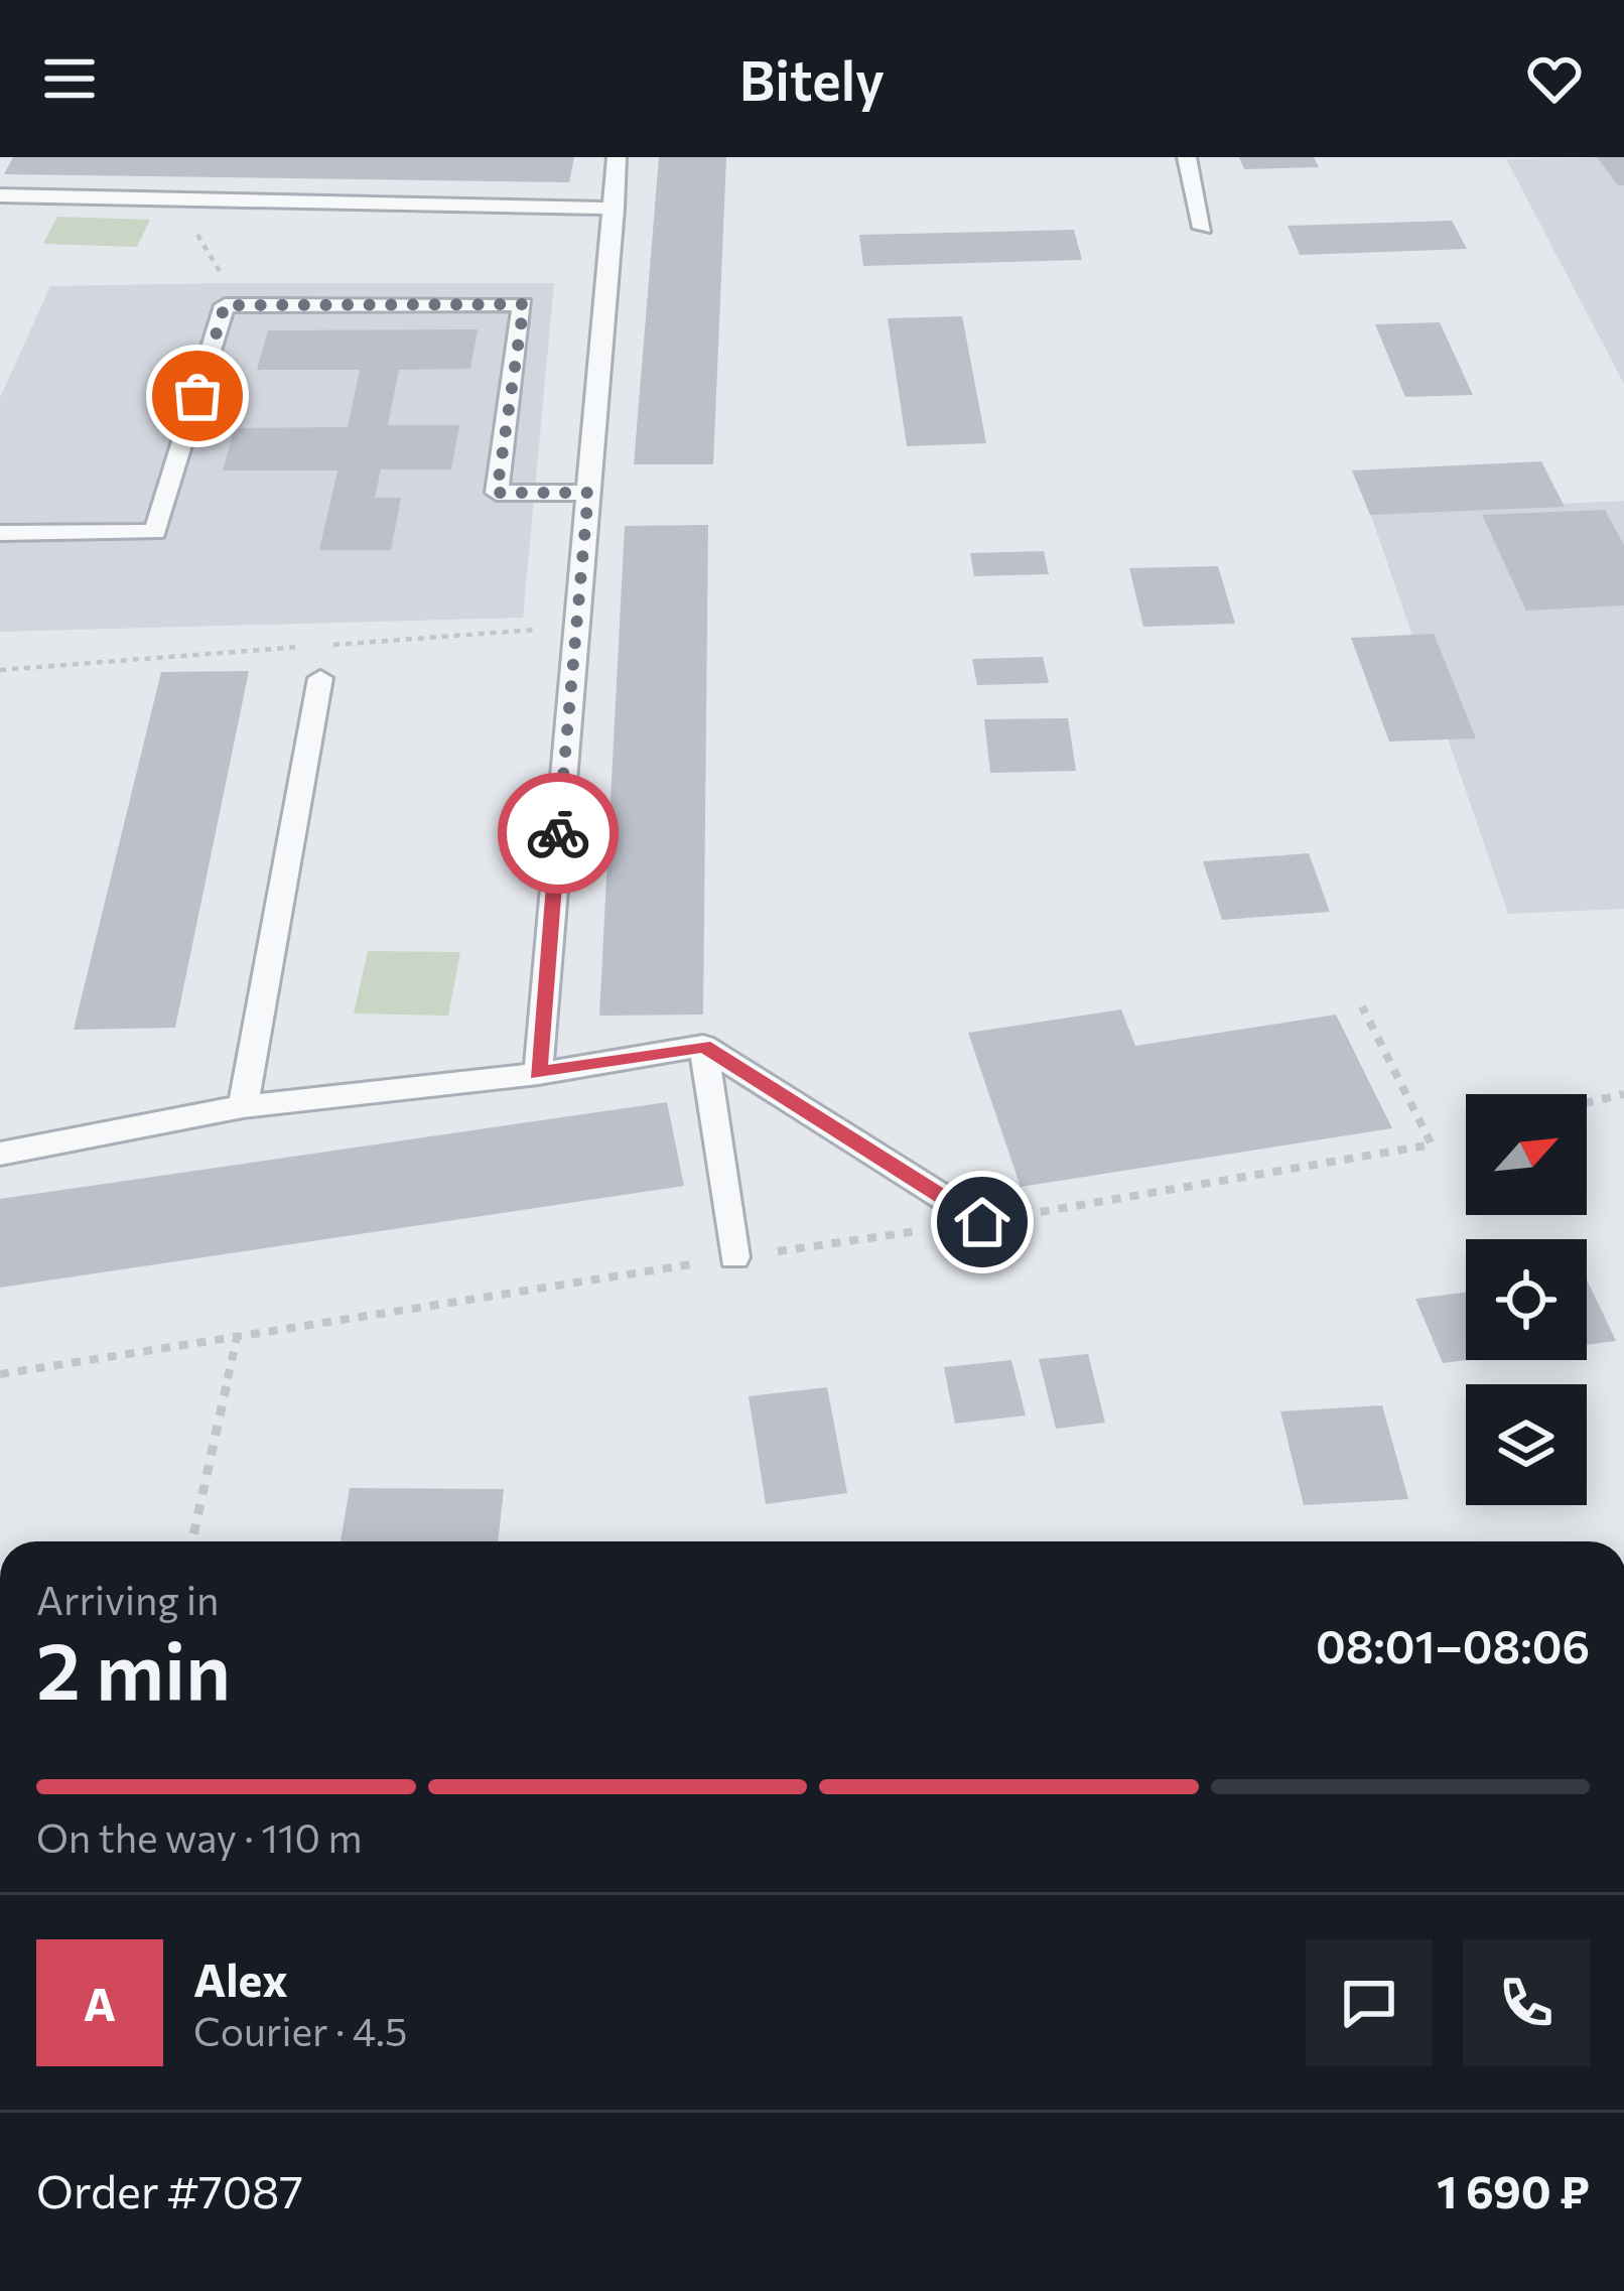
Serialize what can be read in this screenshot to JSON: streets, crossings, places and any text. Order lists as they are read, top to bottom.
{
  "north": "top right",
  "page": {
    "header": "Bitely",
    "heading": ["2 min", "Arriving in", "08:01–08:06"],
    "panel": [
      "Alex",
      "Courier · 4.5",
      "Order #7087",
      "1 690 ₽"
    ],
    "bar": "On the way · 110 m",
    "round": "A"
  }
}
